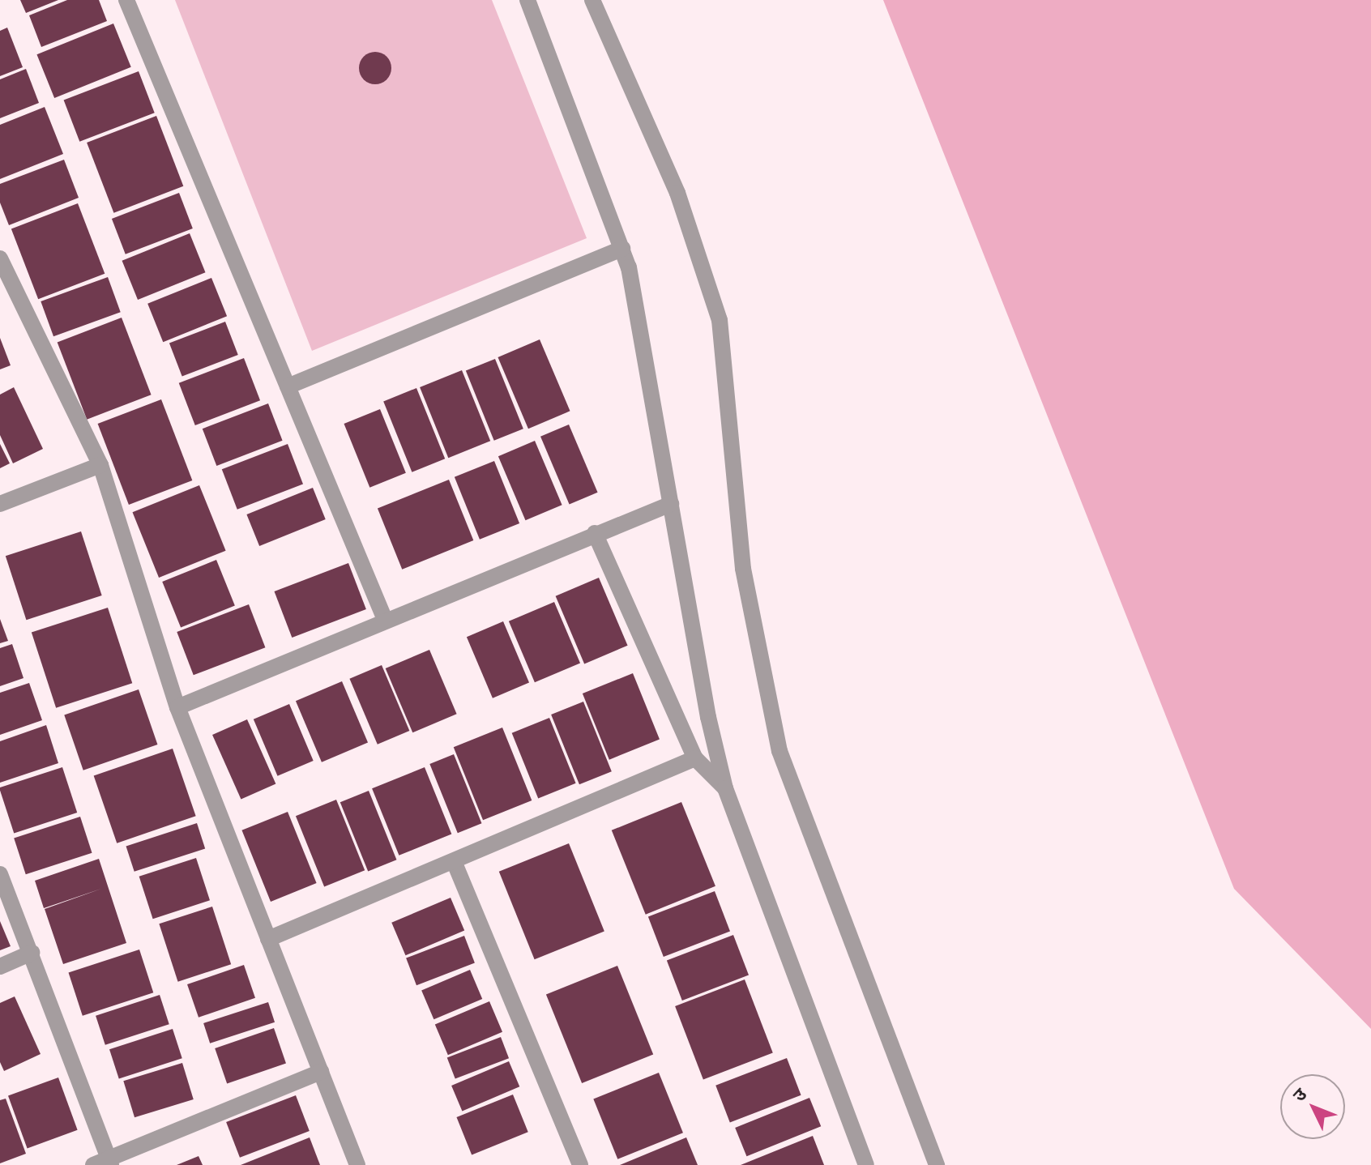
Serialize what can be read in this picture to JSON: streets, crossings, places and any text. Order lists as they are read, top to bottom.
{
  "north": "top left"
}
